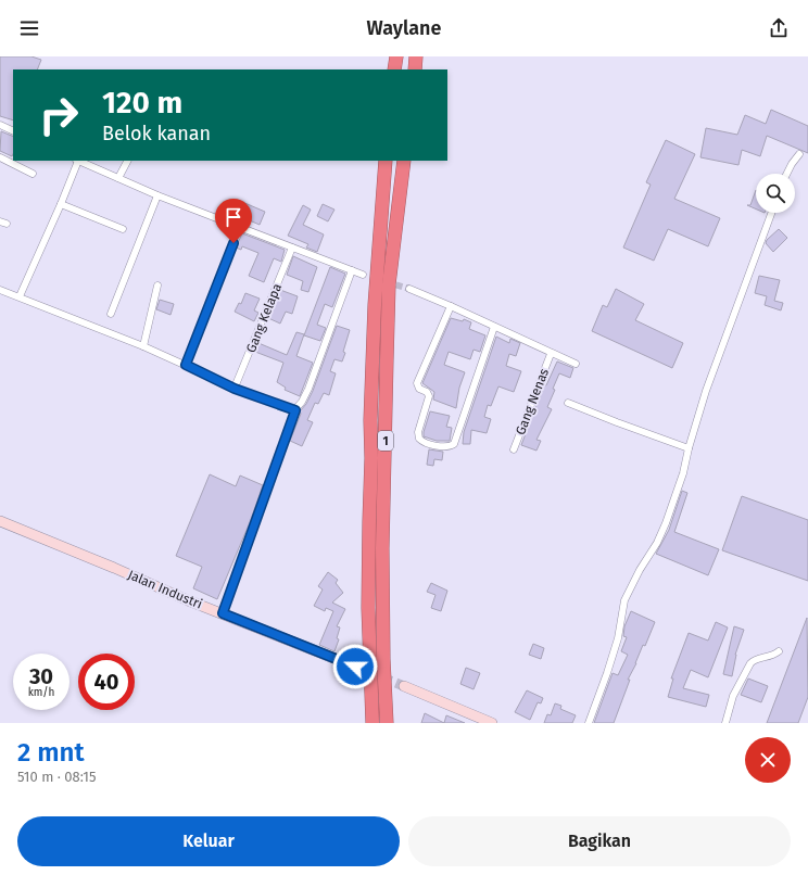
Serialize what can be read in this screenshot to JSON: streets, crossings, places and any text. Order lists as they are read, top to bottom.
{
  "streets": {
    "highway": ["1"],
    "street": ["Gang Kelapa", "Gang Nenas", "Jalan Industri"]
  },
  "page": {
    "header": "Waylane",
    "turn": ["120 m", "Belok kanan"],
    "speed": "30 km/h",
    "limit": "40",
    "heading": ["2 mnt", "510 m · 08:15"],
    "buttons": ["Keluar", "Bagikan"]
  }
}
